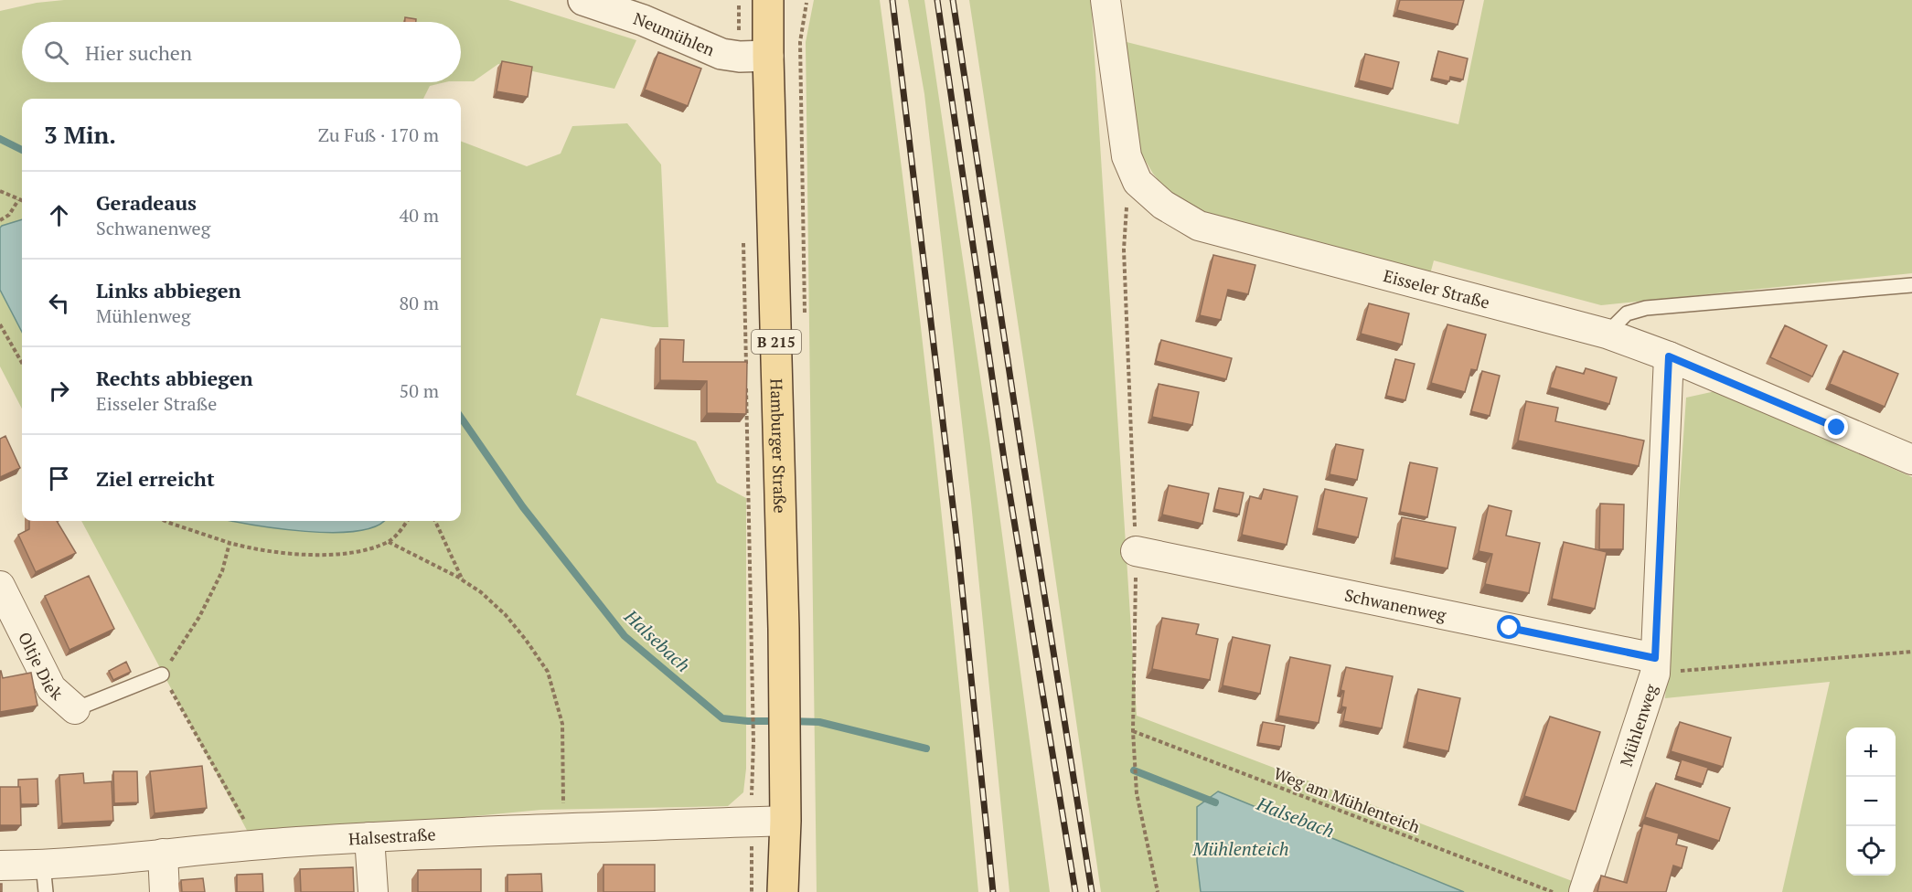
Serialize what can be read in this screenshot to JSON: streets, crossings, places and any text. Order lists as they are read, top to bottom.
{
  "streets": {
    "main road": ["B 215", "Hamburger Straße"],
    "street": [
      "Neumühlen",
      "Eisseler Straße",
      "Schwanenweg",
      "Oltje Diek",
      "Mühlenweg",
      "Halsestraße"
    ],
    "path": ["Weg am Mühlenteich"]
  },
  "crossings": [
    ["Neumühlen", "Hamburger Straße"],
    ["Eisseler Straße", "Mühlenweg"],
    ["Hamburger Straße", "Halsestraße"],
    ["Schwanenweg", "Mühlenweg"]
  ],
  "water": ["Halsebach", "Mühlenteich"],
  "page": {
    "search": "Hier suchen",
    "heading": ["3 Min.", "Zu Fuß · 170 m"],
    "list": [
      ["Geradeaus", "Schwanenweg", "40 m"],
      ["Links abbiegen", "Mühlenweg", "80 m"],
      ["Rechts abbiegen", "Eisseler Straße", "50 m"],
      "Ziel erreicht"
    ],
    "map_buttons": ["+", "−"]
  }
}
